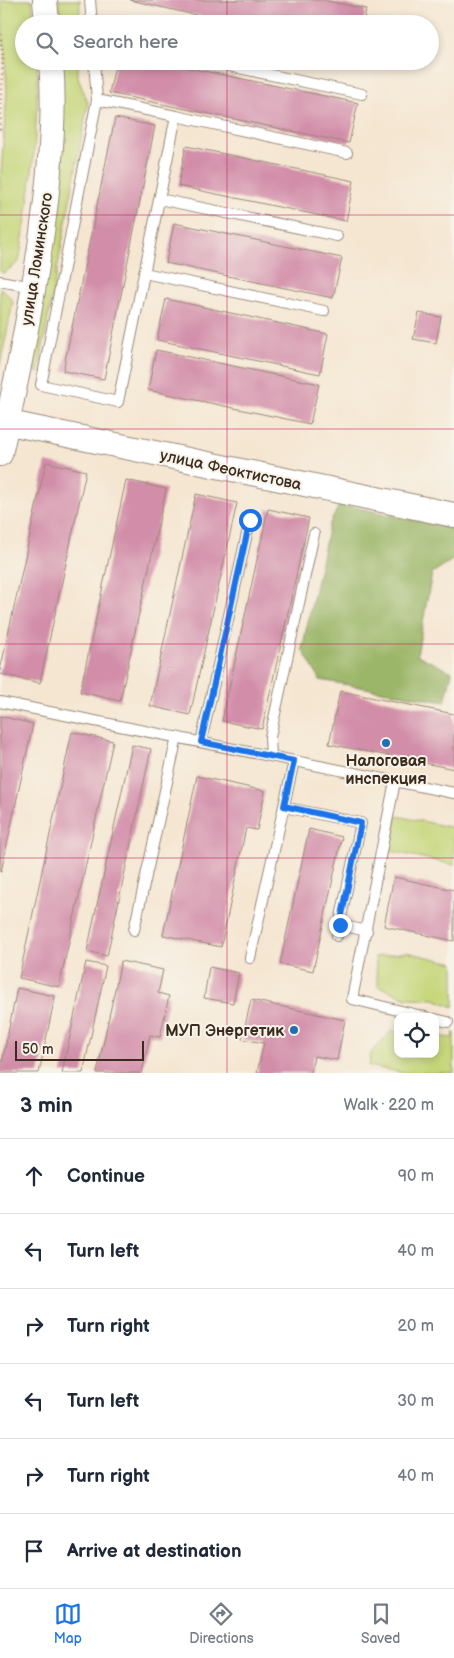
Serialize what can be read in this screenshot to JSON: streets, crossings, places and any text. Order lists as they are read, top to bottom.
{
  "streets": {
    "street": ["улица Ломинского", "улица Феоктистова"]
  },
  "crossings": [
    ["улица Ломинского", "улица Феоктистова"]
  ],
  "places": ["Налоговая инспекция", "МУП Энергетик"],
  "scale_bar": "50 m",
  "page": {
    "search": "Search here",
    "scale": "50 m",
    "heading": ["3 min", "Walk · 220 m"],
    "list": [
      ["Continue", "90 m"],
      ["Turn left", "40 m"],
      ["Turn right", "20 m"],
      ["Turn left", "30 m"],
      ["Turn right", "40 m"],
      "Arrive at destination"
    ],
    "nav": ["Map", "Directions", "Saved"]
  }
}
